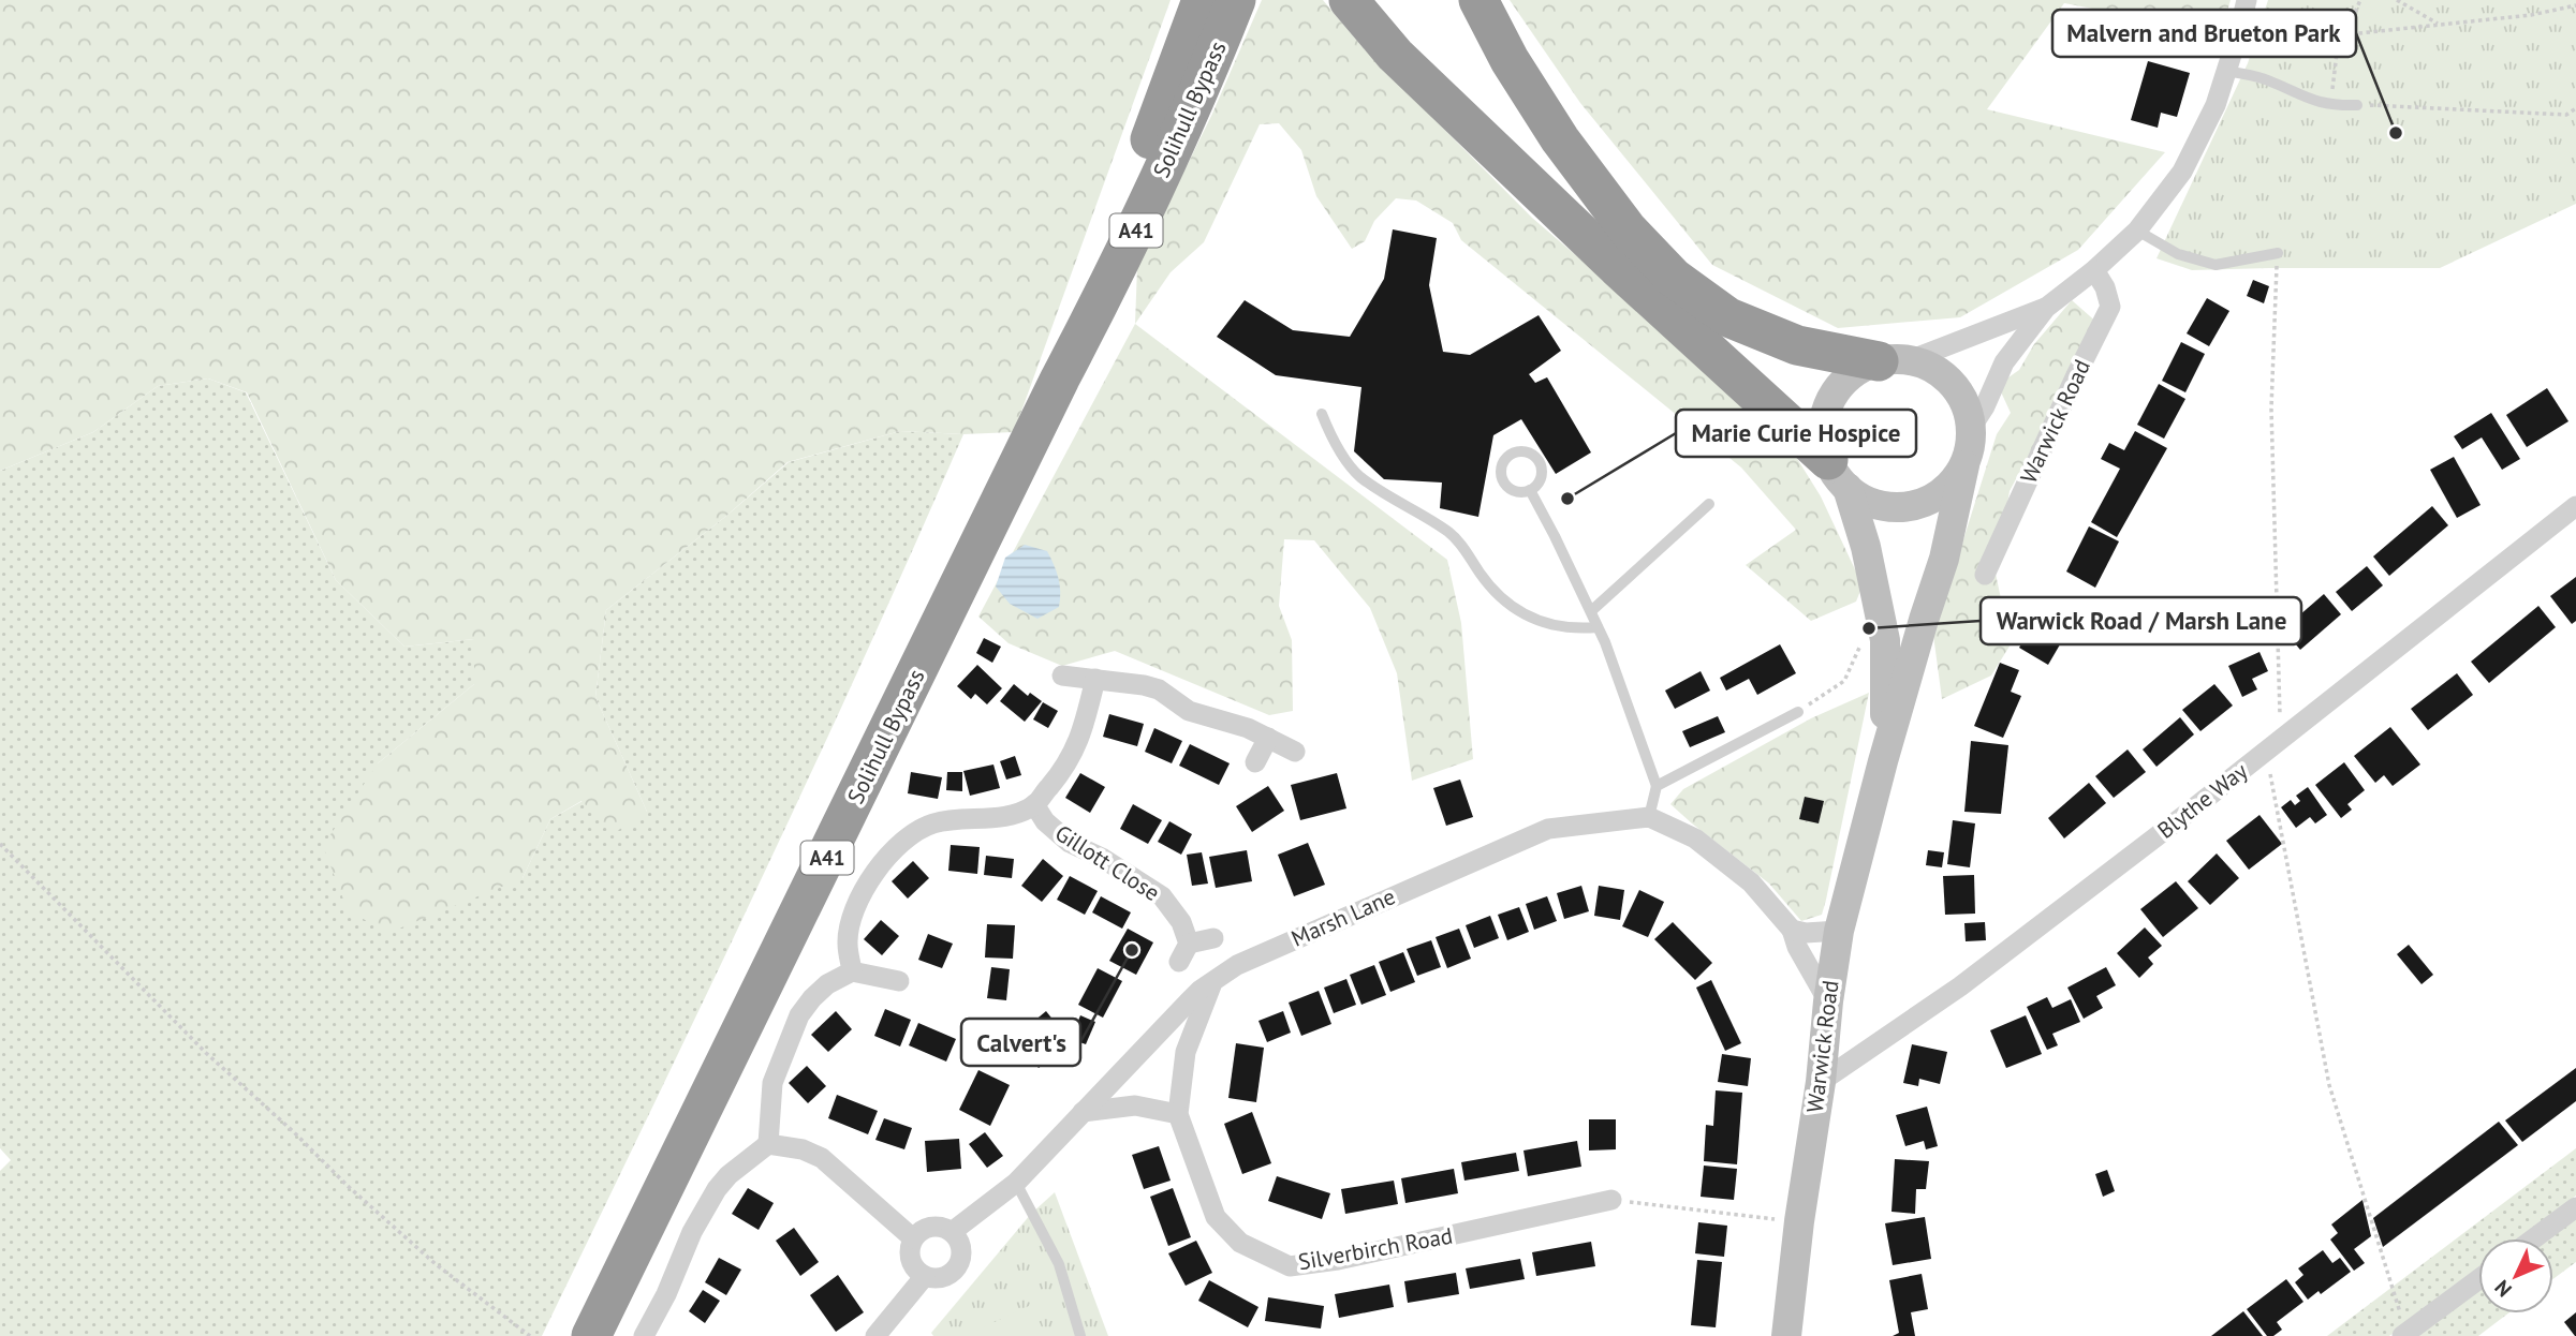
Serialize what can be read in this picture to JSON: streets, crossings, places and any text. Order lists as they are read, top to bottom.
{
  "streets": {
    "highway": ["Solihull Bypass", "A41"],
    "main road": ["Warwick Road"],
    "street": [
      "Blythe Way",
      "Gillott Close",
      "Marsh Lane",
      "Silverbirch Road"
    ]
  },
  "crossings": [
    ["Warwick Road", "Blythe Way"],
    ["Marsh Lane", "Silverbirch Road"]
  ],
  "places": [
    "Malvern and Brueton Park",
    "Marie Curie Hospice",
    "Warwick Road / Marsh Lane",
    "Calvert's"
  ],
  "north": "bottom left"
}
